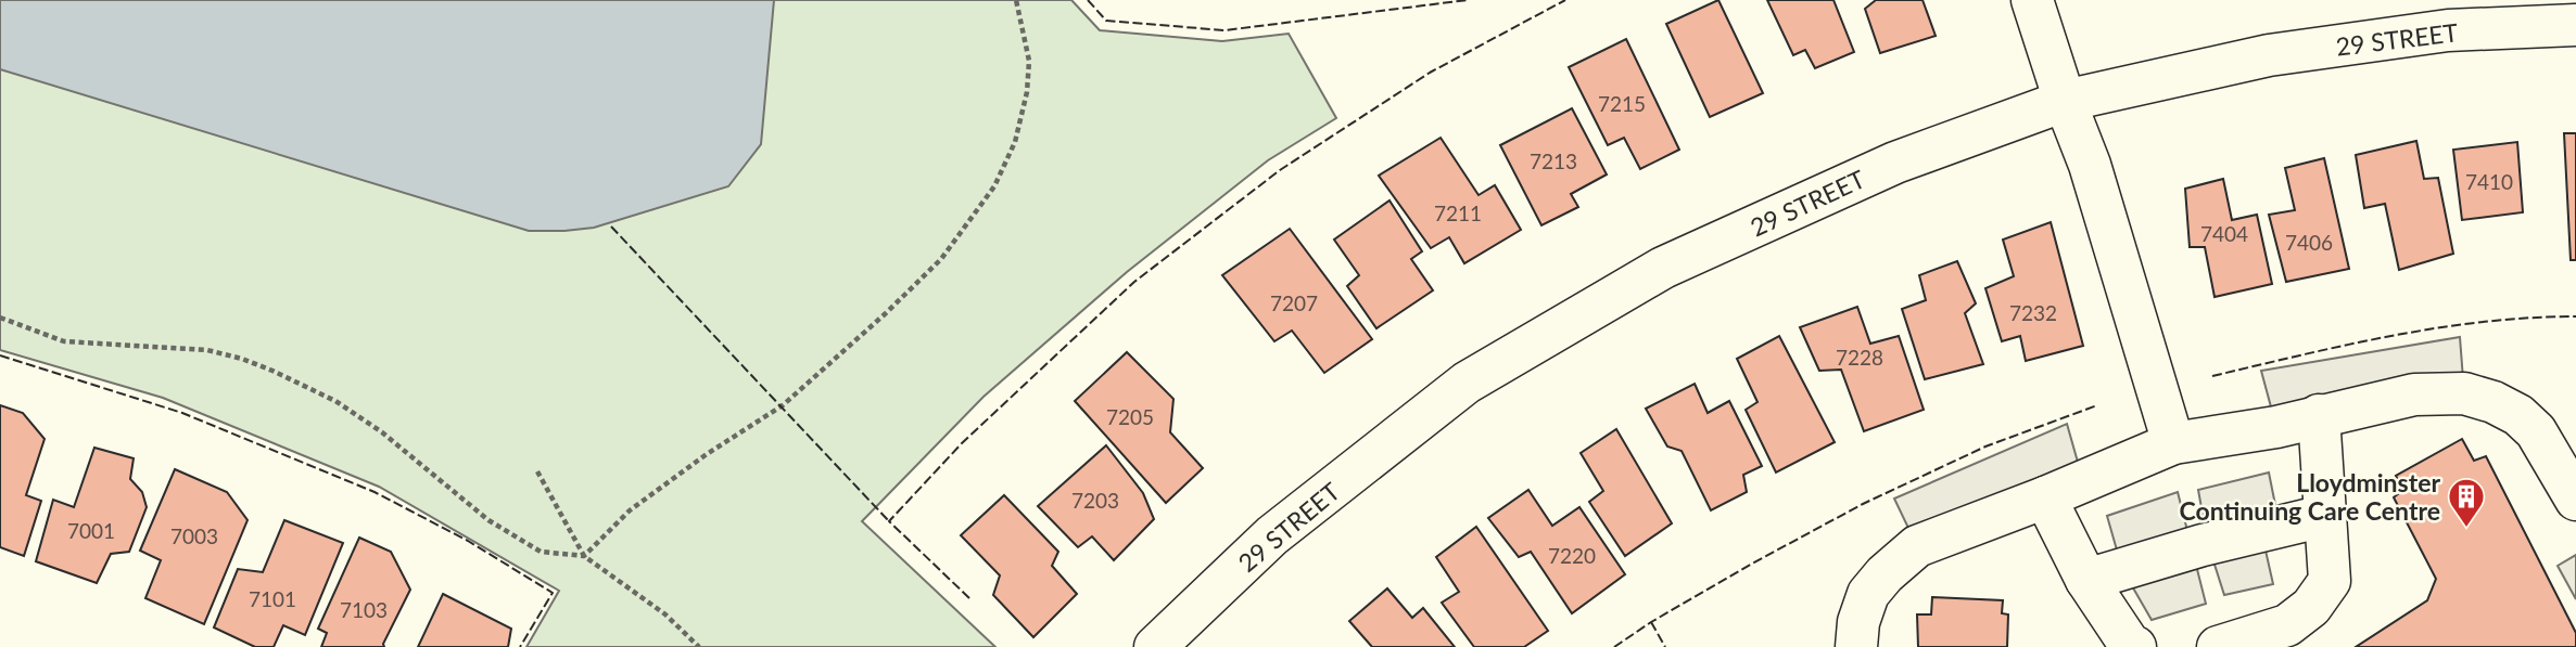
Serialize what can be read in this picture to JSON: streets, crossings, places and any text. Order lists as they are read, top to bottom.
{
  "streets": {
    "street": ["29 STREET"]
  },
  "places": {
    "building": ["Lloydminster Continuing Care Centre"]
  },
  "house_numbers": [
    "7215",
    "7213",
    "7410",
    "7211",
    "7404",
    "7406",
    "7207",
    "7232",
    "7228",
    "7205",
    "7203",
    "7001",
    "7003",
    "7220",
    "7101",
    "7103"
  ]
}
